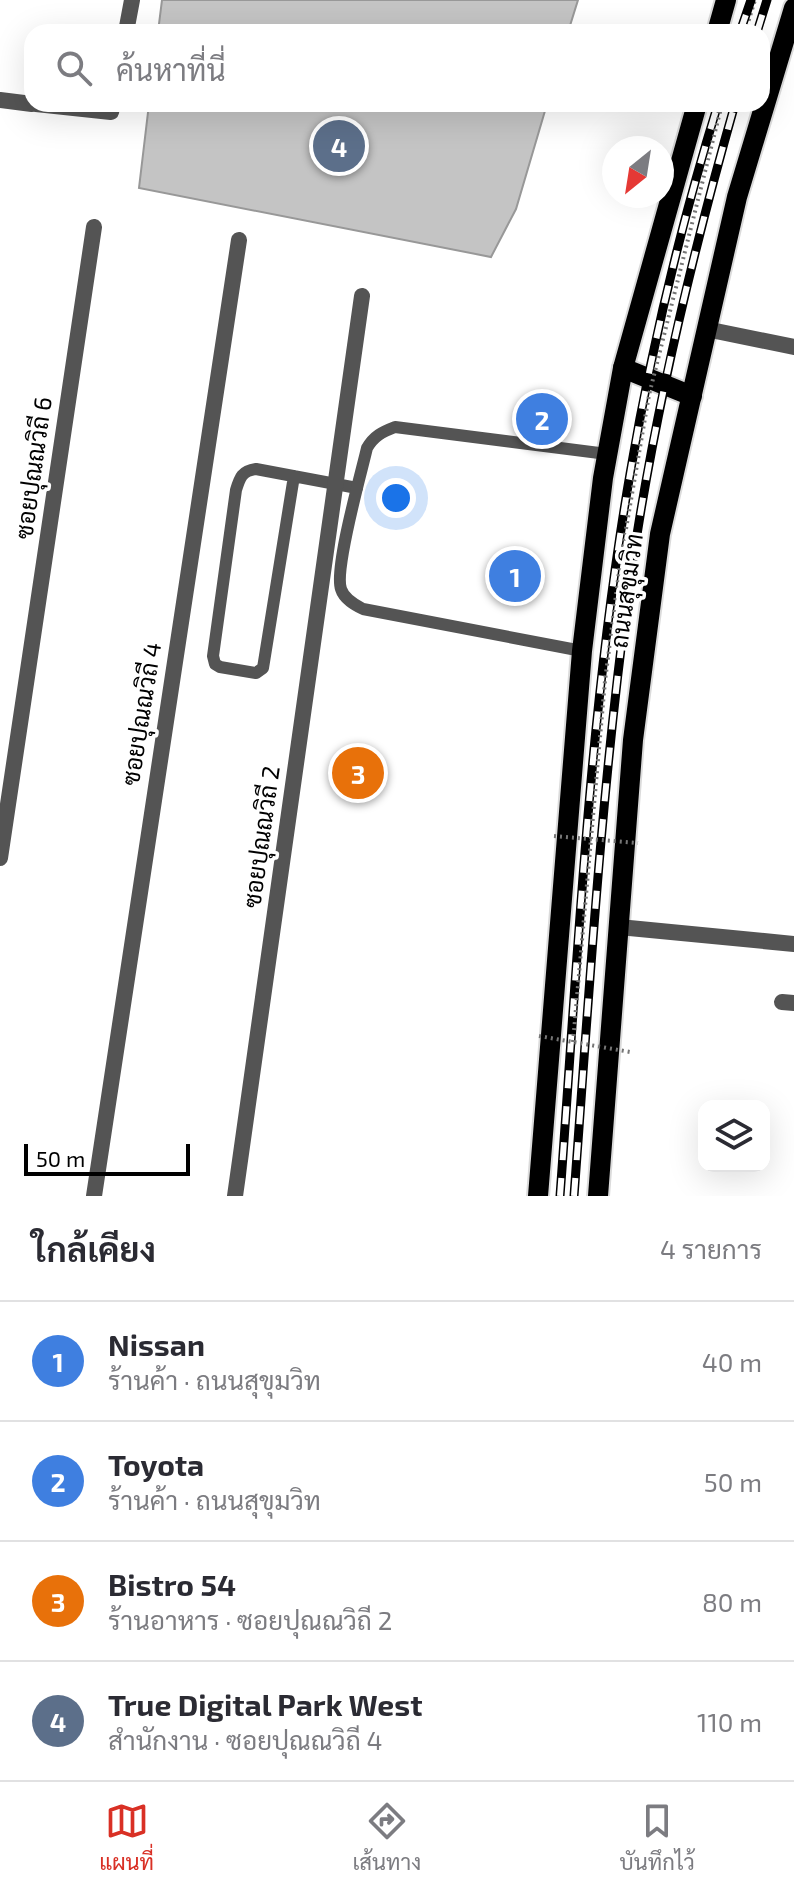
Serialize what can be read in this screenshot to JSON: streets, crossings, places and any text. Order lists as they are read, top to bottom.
{
  "streets": {
    "main road": ["ถนนสุขุมวิท"],
    "street": ["ซอยปุณณวิถี 6", "ซอยปุณณวิถี 4", "ซอยปุณณวิถี 2"]
  },
  "scale_bar": "50 m",
  "north": "bottom left",
  "page": {
    "search": "ค้นหาที่นี่",
    "pins": [
      "4",
      "2",
      "1",
      "3"
    ],
    "scale": "50 m",
    "heading": ["ใกล้เคียง", "4 รายการ"],
    "list": [
      {
        "mark": "1",
        "name": "Nissan",
        "note": "ร้านค้า · ถนนสุขุมวิท",
        "value": "40 m"
      },
      {
        "mark": "2",
        "name": "Toyota",
        "note": "ร้านค้า · ถนนสุขุมวิท",
        "value": "50 m"
      },
      {
        "mark": "3",
        "name": "Bistro 54",
        "note": "ร้านอาหาร · ซอยปุณณวิถี 2",
        "value": "80 m"
      },
      {
        "mark": "4",
        "name": "True Digital Park West",
        "note": "สำนักงาน · ซอยปุณณวิถี 4",
        "value": "110 m"
      }
    ],
    "nav": ["แผนที่", "เส้นทาง", "บันทึกไว้"]
  }
}
